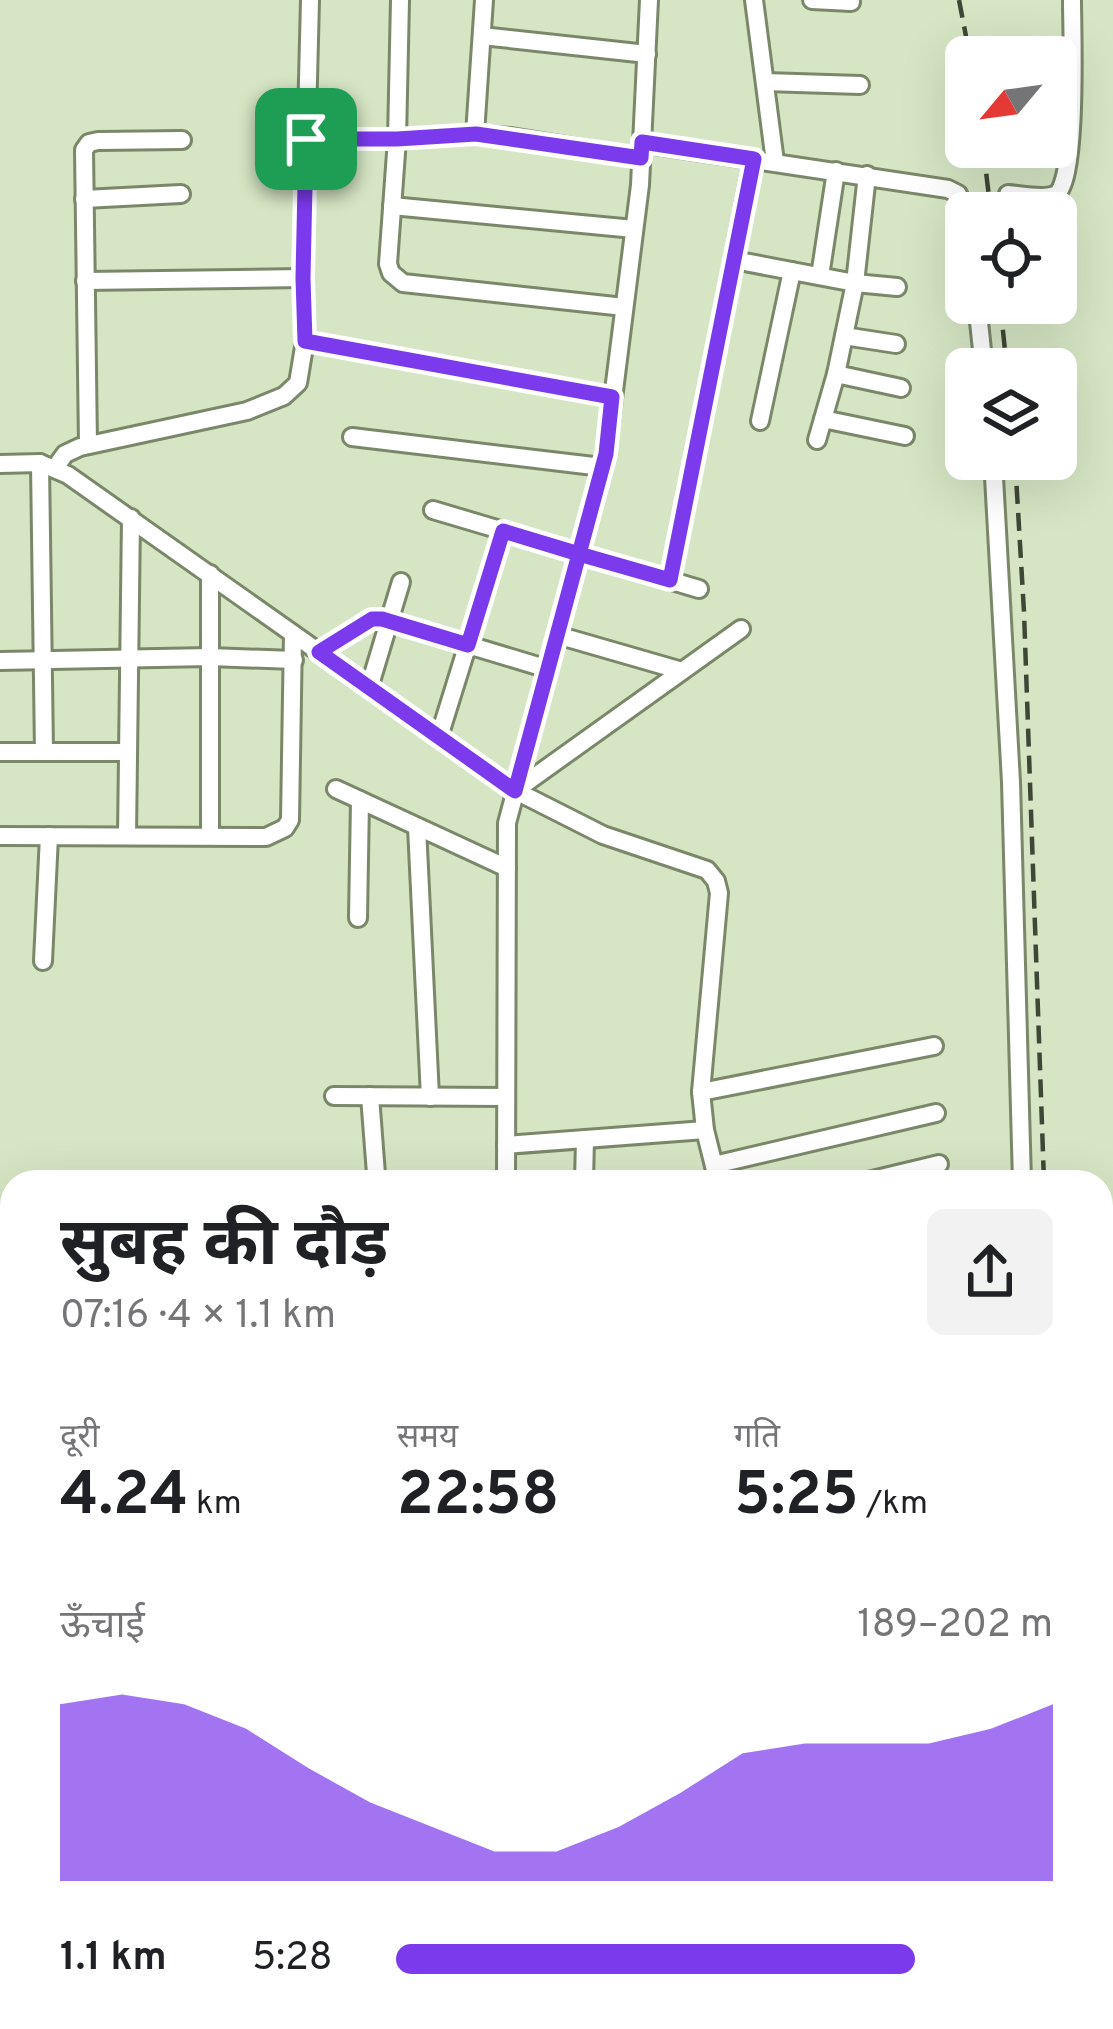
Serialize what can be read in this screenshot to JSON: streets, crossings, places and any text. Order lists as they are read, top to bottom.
{
  "north": "bottom left",
  "page": {
    "heading": ["सुबह की दौड़", "07:16 · 4 × 1.1 km"],
    "stats": [
      ["दूरी", "4.24 km"],
      ["समय", "22:58"],
      ["गति", "5:25 /km"]
    ],
    "chart": ["ऊँचाई", "189–202 m"],
    "list": [
      {
        "name": "1.1 km",
        "note": "5:28"
      }
    ]
  }
}
